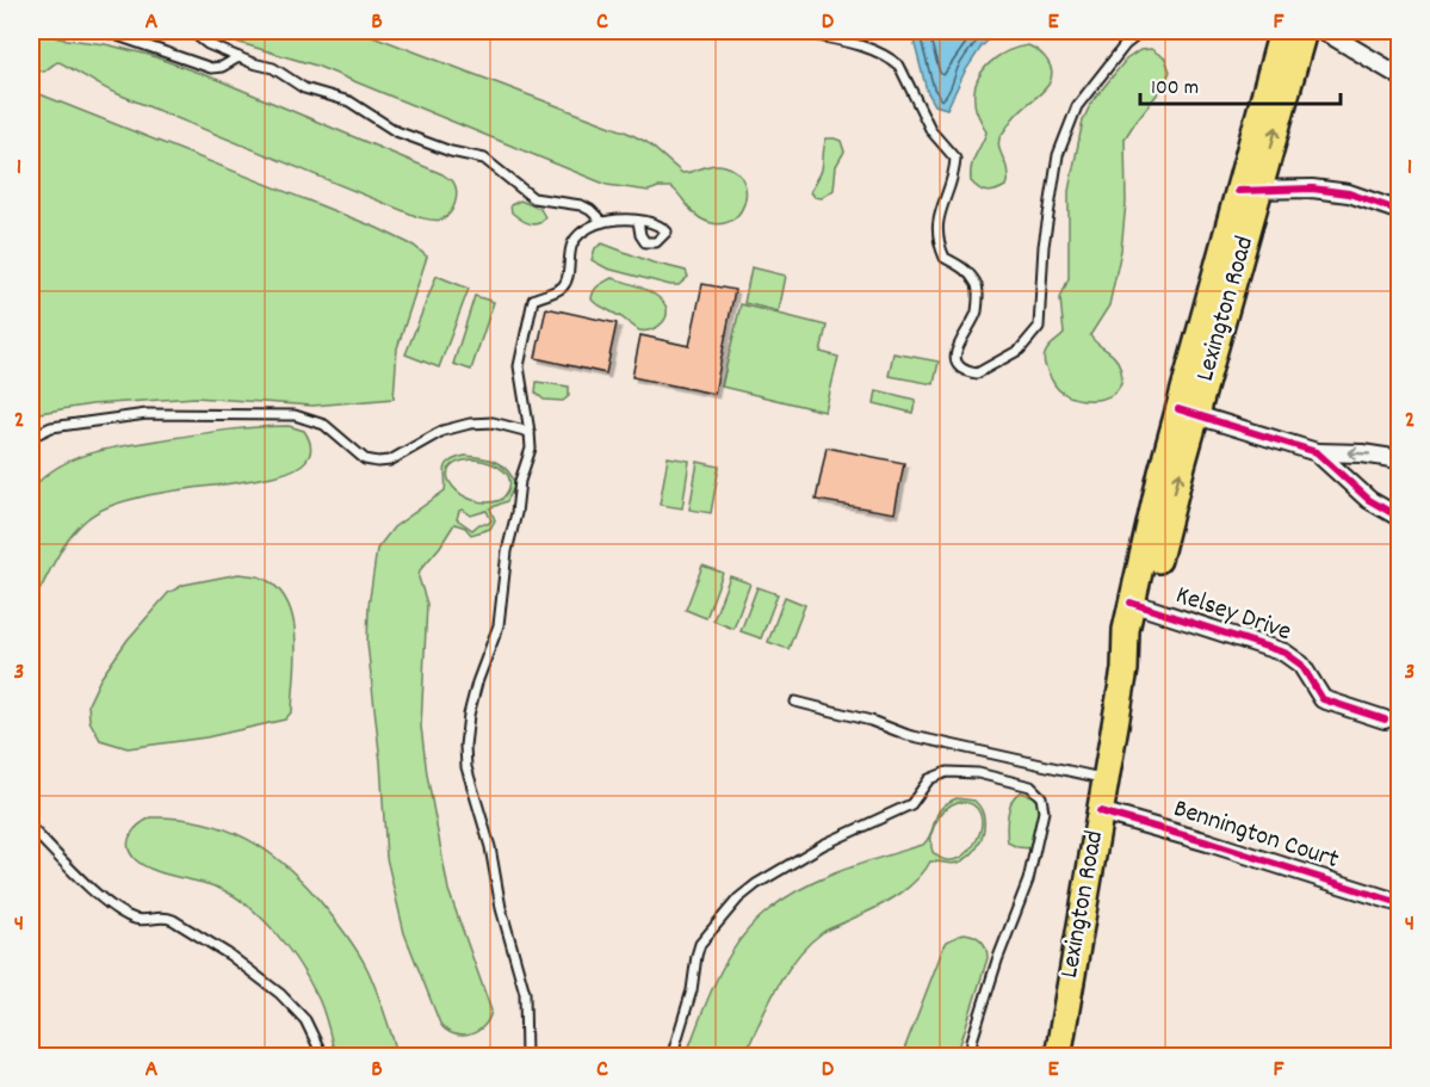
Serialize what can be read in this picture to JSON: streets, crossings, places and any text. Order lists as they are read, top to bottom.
{
  "streets": {
    "main road": ["Lexington Road"],
    "street": ["Kelsey Drive", "Bennington Court"]
  },
  "crossings": [
    ["Lexington Road", "Kelsey Drive"],
    ["Lexington Road", "Bennington Court"]
  ],
  "scale_bar": "100 m",
  "grid": {
    "columns": [
      "A",
      "B",
      "C",
      "D",
      "E",
      "F"
    ],
    "rows": [
      "1",
      "2",
      "3",
      "4"
    ]
  }
}
